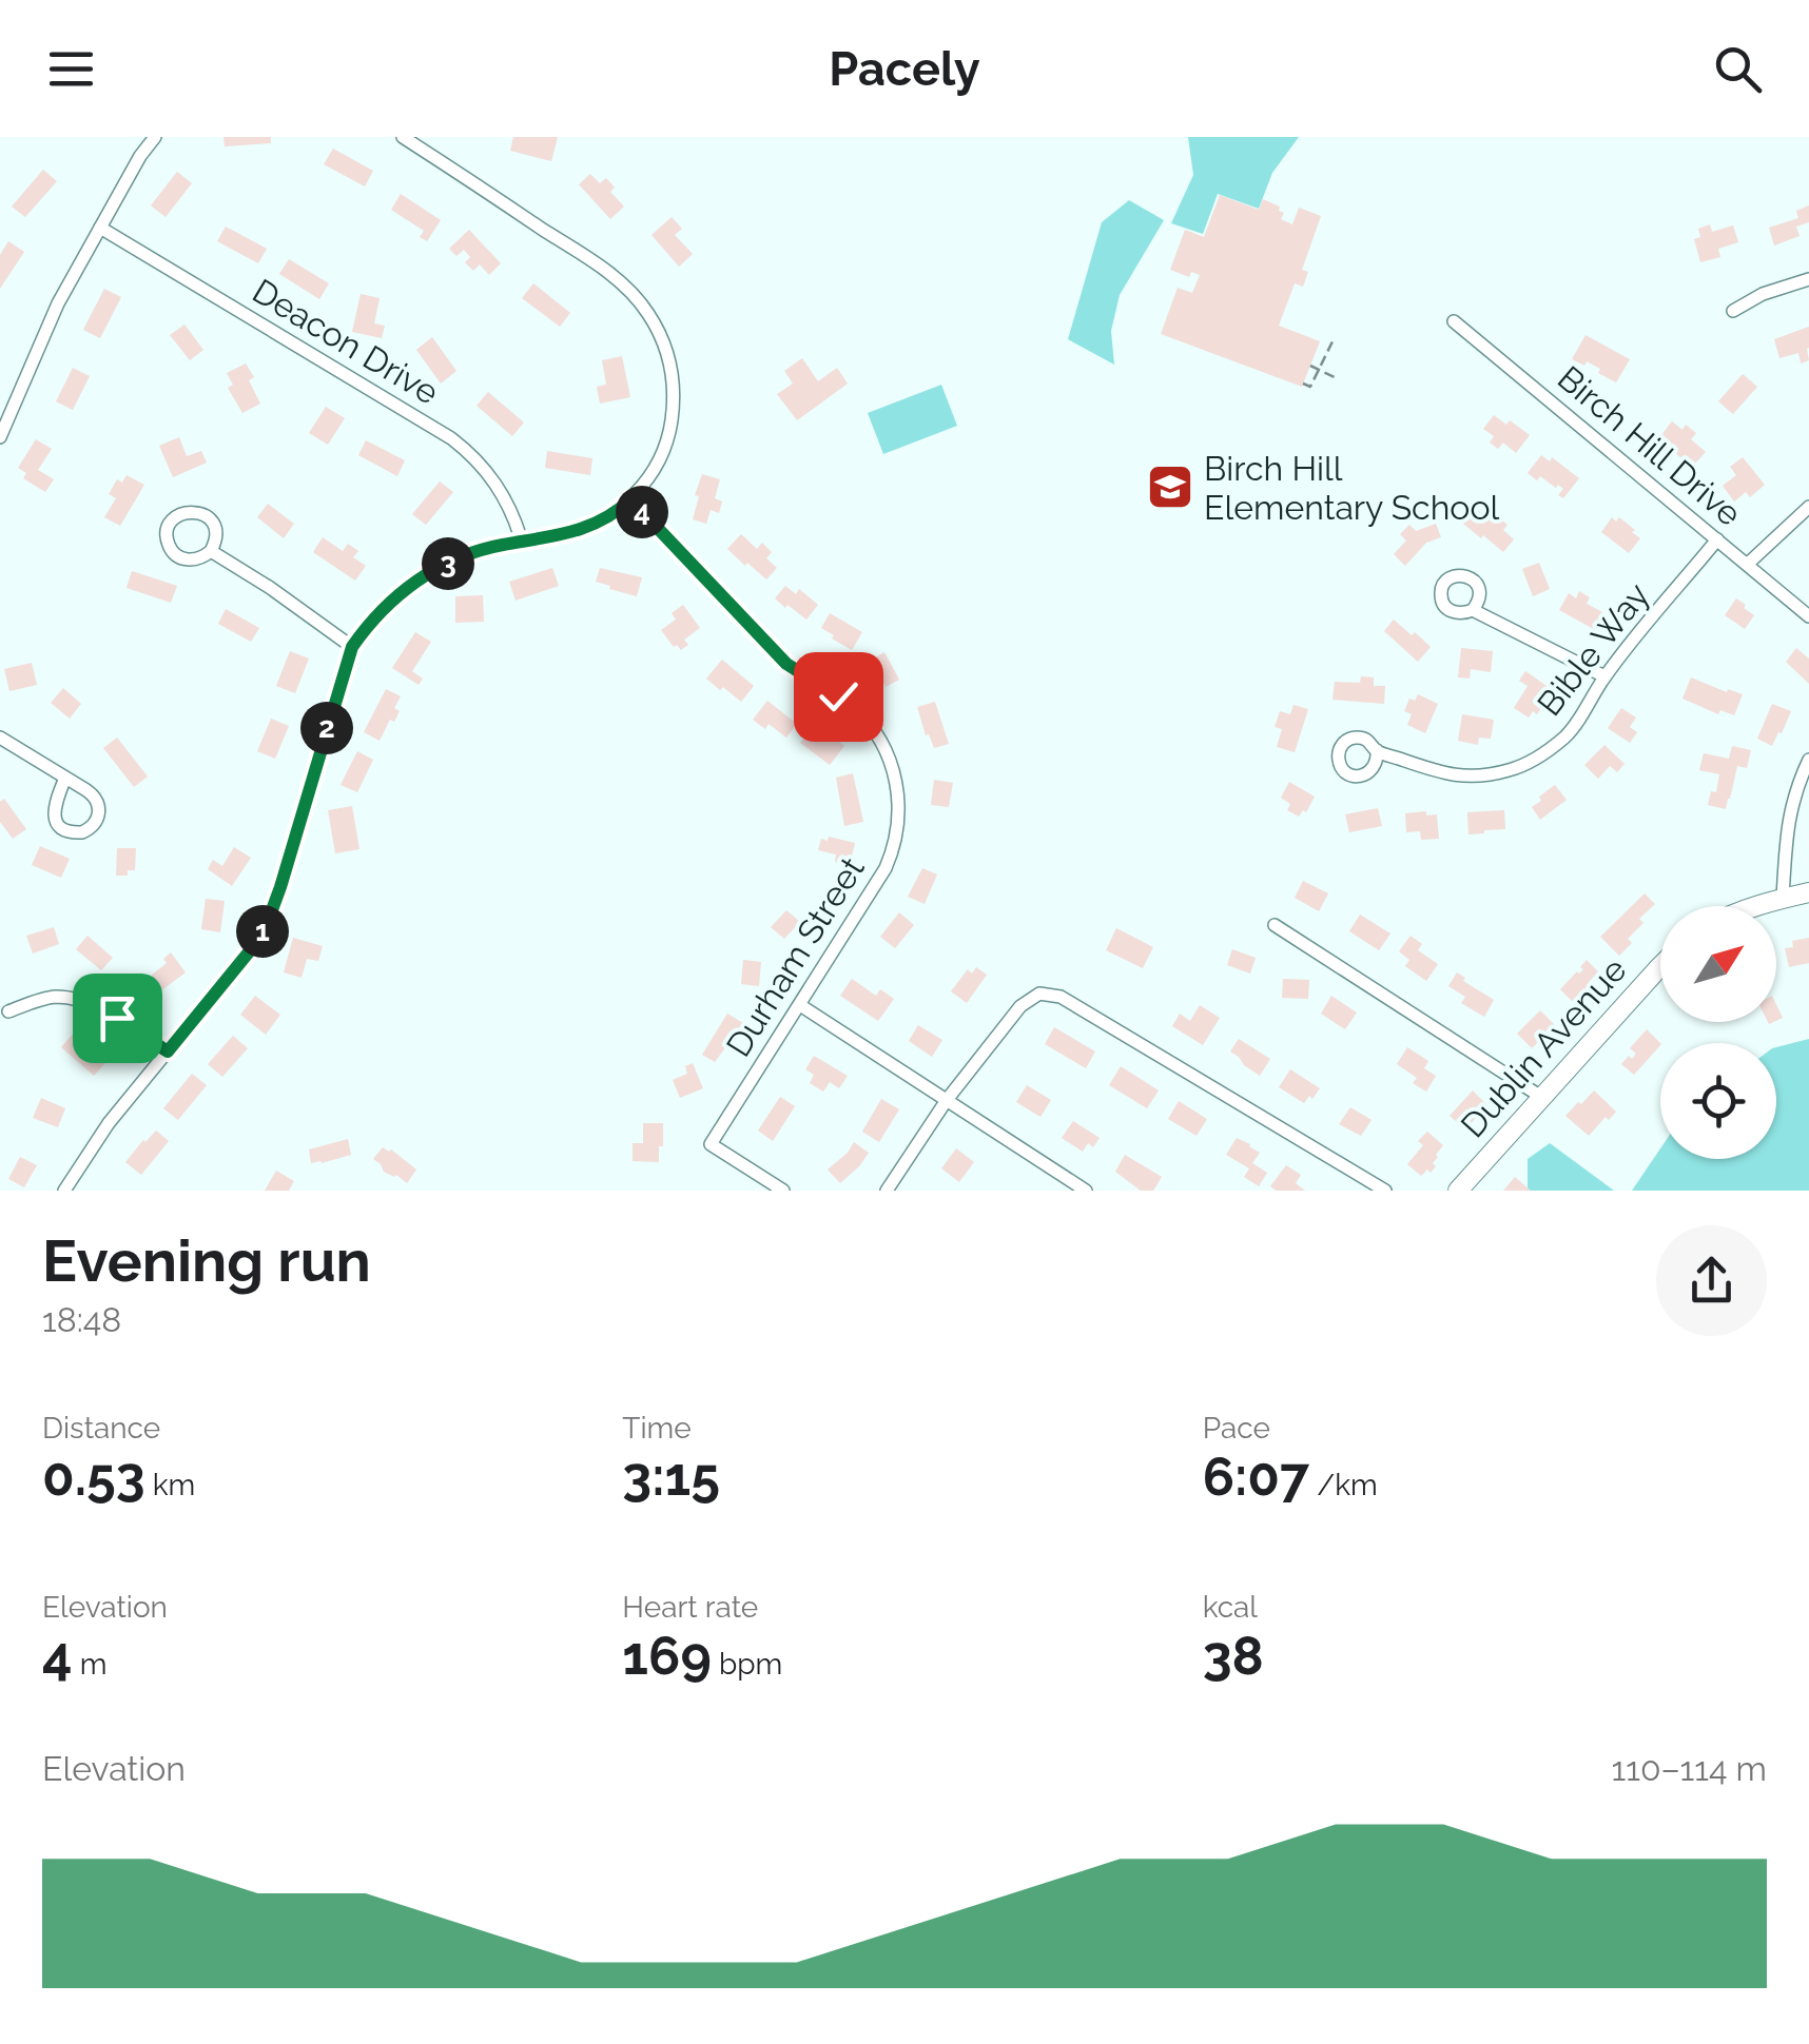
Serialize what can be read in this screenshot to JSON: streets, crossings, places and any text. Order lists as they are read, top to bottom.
{
  "streets": {
    "street": [
      "Deacon Drive",
      "Birch Hill Drive",
      "Bible Way",
      "Durham Street",
      "Dublin Avenue"
    ]
  },
  "crossings": [
    ["Birch Hill Drive", "Bible Way"]
  ],
  "places": {
    "school or university": ["Birch Hill Elementary School"]
  },
  "north": "top right",
  "page": {
    "header": "Pacely",
    "pins": [
      "4",
      "3",
      "2",
      "1"
    ],
    "heading": ["Evening run", "18:48"],
    "stats": [
      ["Distance", "0.53 km"],
      ["Time", "3:15"],
      ["Pace", "6:07 /km"],
      ["Elevation", "4 m"],
      ["Heart rate", "169 bpm"],
      ["kcal", "38"]
    ],
    "chart": ["Elevation", "110–114 m"]
  }
}
